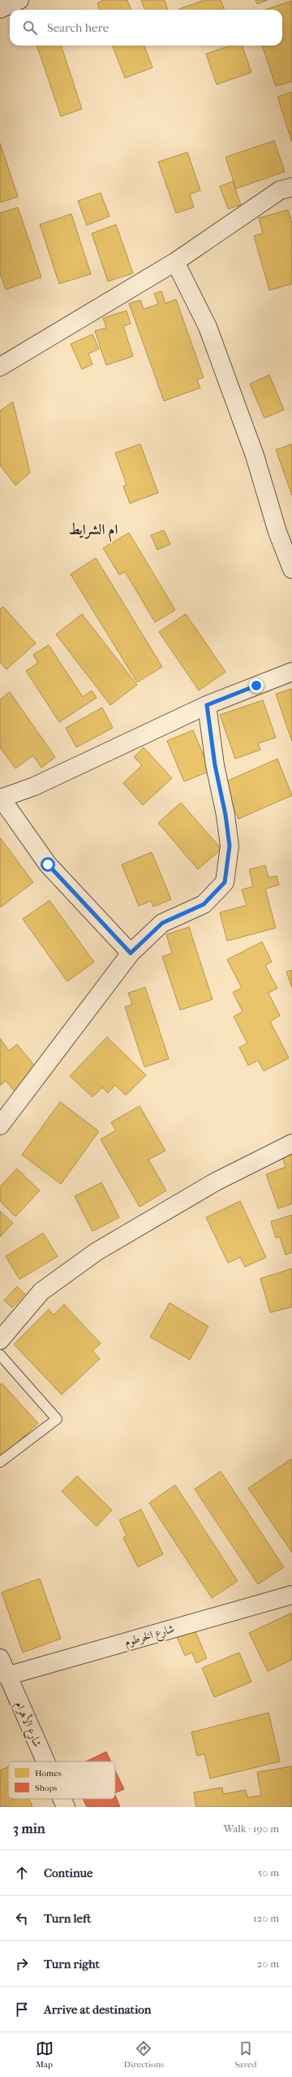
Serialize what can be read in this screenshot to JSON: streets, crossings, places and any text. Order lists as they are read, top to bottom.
{
  "streets": {
    "street": ["شارع الخرطوم", "شارع الأهرام"]
  },
  "crossings": [
    ["شارع الخرطوم", "شارع الأهرام"]
  ],
  "districts": ["ام الشرايط"],
  "legend": ["Homes", "Shops"],
  "page": {
    "search": "Search here",
    "heading": ["3 min", "Walk · 190 m"],
    "list": [
      ["Continue", "50 m"],
      ["Turn left", "120 m"],
      ["Turn right", "20 m"],
      "Arrive at destination"
    ],
    "nav": ["Map", "Directions", "Saved"]
  }
}
